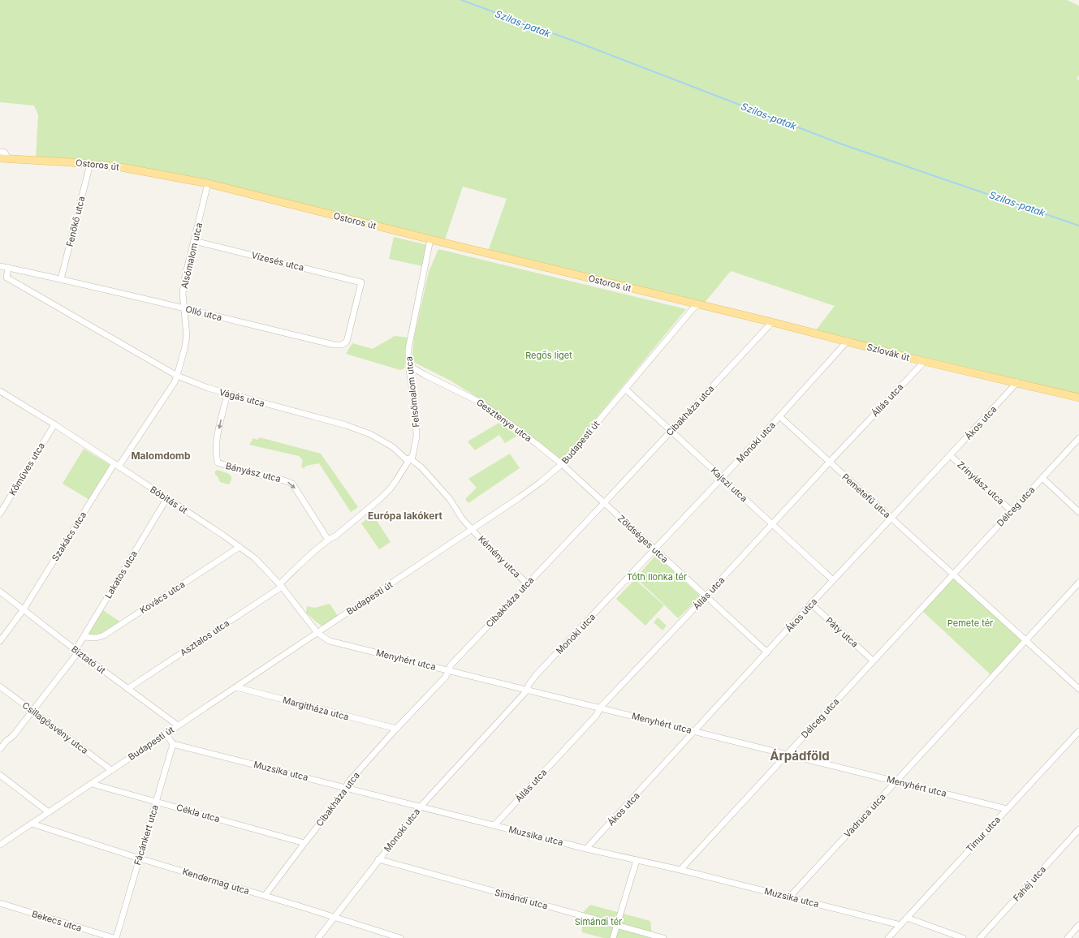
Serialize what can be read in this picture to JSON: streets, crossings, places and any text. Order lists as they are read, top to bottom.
{
  "streets": {
    "main road": ["Ostoros út", "Szlovák út"],
    "street": [
      "Fenőkő utca",
      "Alsómalom utca",
      "Vízesés utca",
      "Olló utca",
      "Felsőmalom utca",
      "Vágás utca",
      "Állás utca",
      "Cibakháza utca",
      "Gesztenye utca",
      "Ákos utca",
      "Budapesti út",
      "Monoki utca",
      "Kőműves utca",
      "Bányász utca",
      "Zrínyiász utca",
      "Kajszi utca",
      "Pemetefű utca",
      "Bóbitás út",
      "Délceg utca",
      "Szakács utca",
      "Zöldséges utca",
      "Kémény utca",
      "Lakatos utca",
      "Kovács utca",
      "Páty utca",
      "Asztalos utca",
      "Biztató út",
      "Menyhért utca",
      "Margitháza utca",
      "Csillagösvény utca",
      "Muzsika utca",
      "Cékla utca",
      "Vadruca utca",
      "Timur utca",
      "Fácánkert utca",
      "Kendermag utca",
      "Fahéj utca",
      "Simándi utca",
      "Bekecs utca"
    ]
  },
  "crossings": [
    ["Ostoros út", "Fenőkő utca"],
    ["Ostoros út", "Alsómalom utca"],
    ["Ostoros út", "Szlovák út"],
    ["Ostoros út", "Felsőmalom utca"],
    ["Ostoros út", "Budapesti út"],
    ["Fenőkő utca", "Olló utca"],
    ["Alsómalom utca", "Vízesés utca"],
    ["Alsómalom utca", "Olló utca"],
    ["Alsómalom utca", "Vágás utca"],
    ["Alsómalom utca", "Bóbitás út"],
    ["Alsómalom utca", "Szakács utca"],
    ["Vízesés utca", "Olló utca"],
    ["Szlovák út", "Állás utca"],
    ["Szlovák út", "Cibakháza utca"],
    ["Szlovák út", "Ákos utca"],
    ["Szlovák út", "Budapesti út"],
    ["Szlovák út", "Monoki utca"],
    ["Felsőmalom utca", "Vágás utca"],
    ["Felsőmalom utca", "Gesztenye utca"],
    ["Felsőmalom utca", "Bányász utca"],
    ["Felsőmalom utca", "Bóbitás út"],
    ["Felsőmalom utca", "Asztalos utca"],
    ["Vágás utca", "Budapesti út"],
    ["Vágás utca", "Bányász utca"],
    ["Vágás utca", "Kémény utca"],
    ["Állás utca", "Kajszi utca"],
    ["Állás utca", "Pemetefű utca"],
    ["Állás utca", "Zöldséges utca"],
    ["Állás utca", "Menyhért utca"],
    ["Állás utca", "Muzsika utca"],
    ["Cibakháza utca", "Kajszi utca"],
    ["Cibakháza utca", "Zöldséges utca"],
    ["Cibakháza utca", "Kémény utca"],
    ["Cibakháza utca", "Menyhért utca"],
    ["Cibakháza utca", "Margitháza utca"],
    ["Cibakháza utca", "Muzsika utca"],
    ["Cibakháza utca", "Cékla utca"],
    ["Cibakháza utca", "Kendermag utca"],
    ["Gesztenye utca", "Budapesti út"],
    ["Gesztenye utca", "Zöldséges utca"],
    ["Ákos utca", "Zrínyiász utca"],
    ["Ákos utca", "Kajszi utca"],
    ["Ákos utca", "Pemetefű utca"],
    ["Ákos utca", "Zöldséges utca"],
    ["Ákos utca", "Páty utca"],
    ["Ákos utca", "Menyhért utca"],
    ["Ákos utca", "Muzsika utca"],
    ["Budapesti út", "Kajszi utca"],
    ["Budapesti út", "Bóbitás út"],
    ["Budapesti út", "Zöldséges utca"],
    ["Budapesti út", "Kémény utca"],
    ["Budapesti út", "Biztató út"],
    ["Budapesti út", "Menyhért utca"],
    ["Budapesti út", "Margitháza utca"],
    ["Budapesti út", "Csillagösvény utca"],
    ["Budapesti út", "Cékla utca"],
    ["Budapesti út", "Kendermag utca"],
    ["Monoki utca", "Kajszi utca"],
    ["Monoki utca", "Pemetefű utca"],
    ["Monoki utca", "Zöldséges utca"],
    ["Monoki utca", "Menyhért utca"],
    ["Monoki utca", "Muzsika utca"],
    ["Monoki utca", "Kendermag utca"],
    ["Monoki utca", "Simándi utca"],
    ["Kőműves utca", "Bóbitás út"],
    ["Zrínyiász utca", "Délceg utca"],
    ["Pemetefű utca", "Délceg utca"],
    ["Bóbitás út", "Szakács utca"],
    ["Bóbitás út", "Lakatos utca"],
    ["Bóbitás út", "Kovács utca"],
    ["Bóbitás út", "Asztalos utca"],
    ["Bóbitás út", "Menyhért utca"],
    ["Délceg utca", "Páty utca"],
    ["Délceg utca", "Menyhért utca"],
    ["Délceg utca", "Muzsika utca"],
    ["Szakács utca", "Biztató út"],
    ["Lakatos utca", "Kovács utca"],
    ["Lakatos utca", "Biztató út"],
    ["Lakatos utca", "Csillagösvény utca"],
    ["Asztalos utca", "Biztató út"],
    ["Menyhért utca", "Vadruca utca"],
    ["Menyhért utca", "Timur utca"],
    ["Muzsika utca", "Vadruca utca"],
    ["Muzsika utca", "Timur utca"],
    ["Muzsika utca", "Fácánkert utca"],
    ["Cékla utca", "Fácánkert utca"],
    ["Fácánkert utca", "Kendermag utca"],
    ["Fácánkert utca", "Bekecs utca"]
  ],
  "one_way": ["Bányász utca"],
  "districts": ["Malomdomb", "Európa lakókert", "Árpádföld"],
  "water": ["Szilas-patak"],
  "parks": [
    "Regős liget",
    "Tóth Ilonka tér",
    "Pemete tér",
    "Simándi tér"
  ]
}
